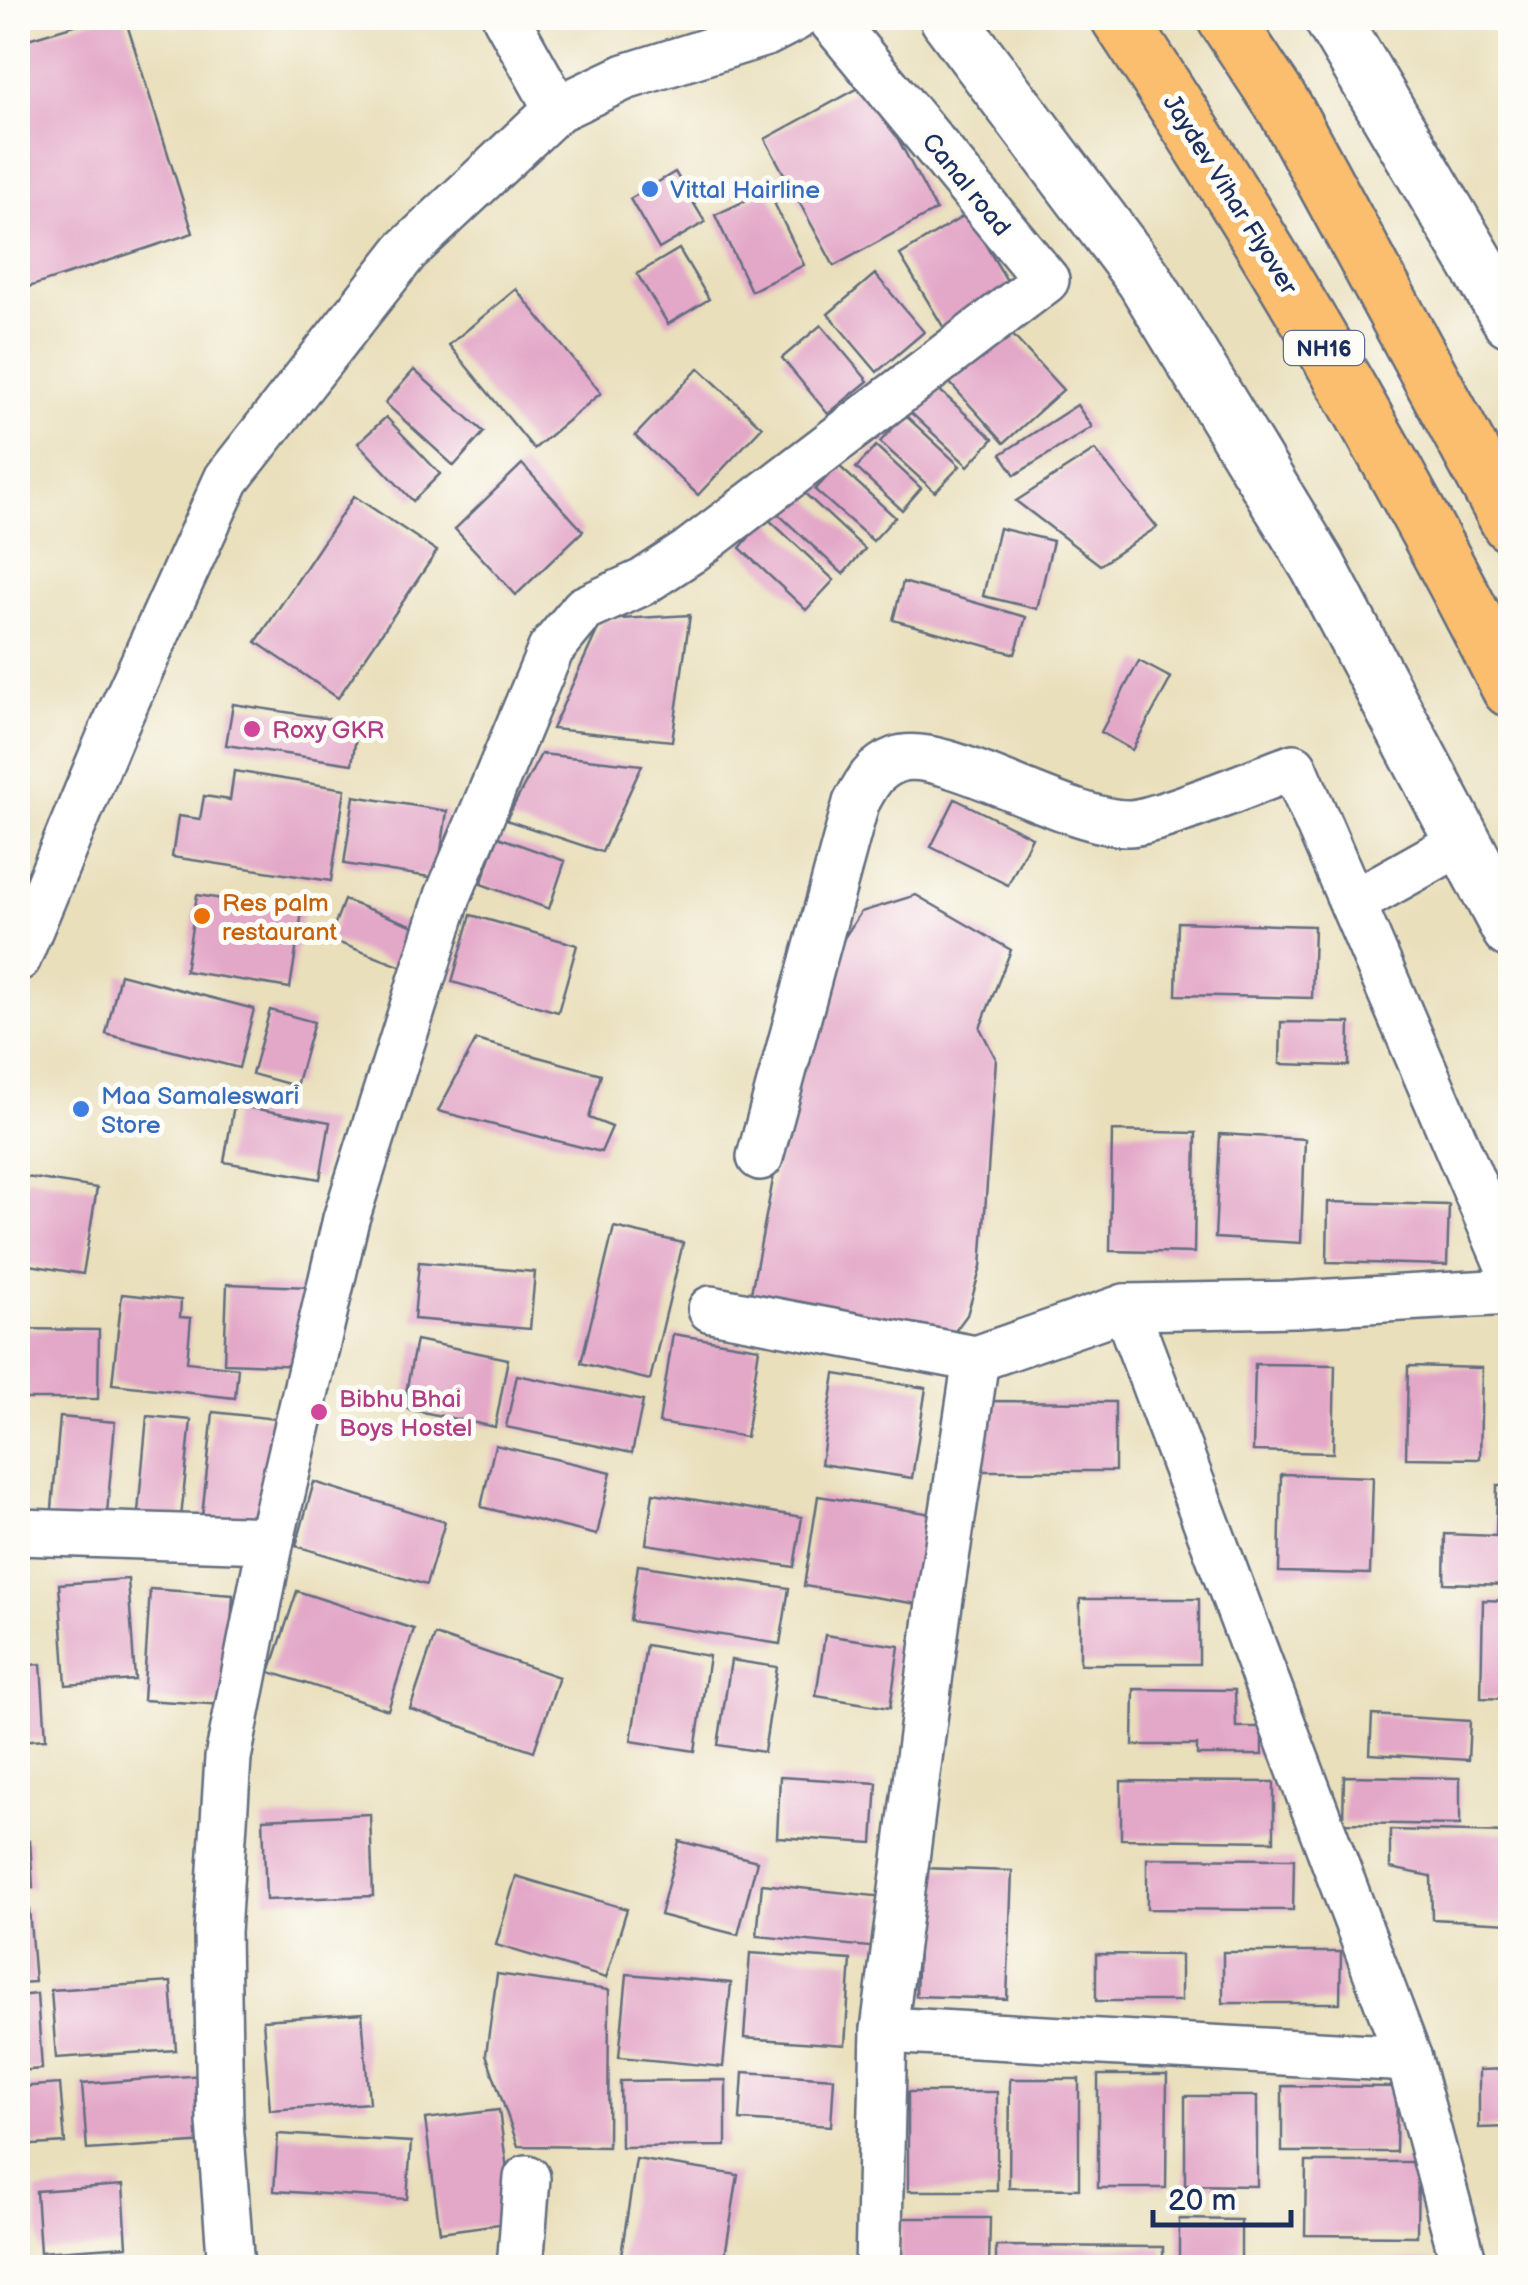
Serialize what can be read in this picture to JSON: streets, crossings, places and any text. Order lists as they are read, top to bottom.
{
  "streets": {
    "highway": ["Jaydev Vihar Flyover", "NH16"],
    "street": ["Canal road"]
  },
  "places": [
    "Vittal Hairline",
    "Roxy GKR",
    "Res palm restaurant",
    "Maa Samaleswari Store",
    "Bibhu Bhai Boys Hostel"
  ],
  "scale_bar": "20 m"
}
